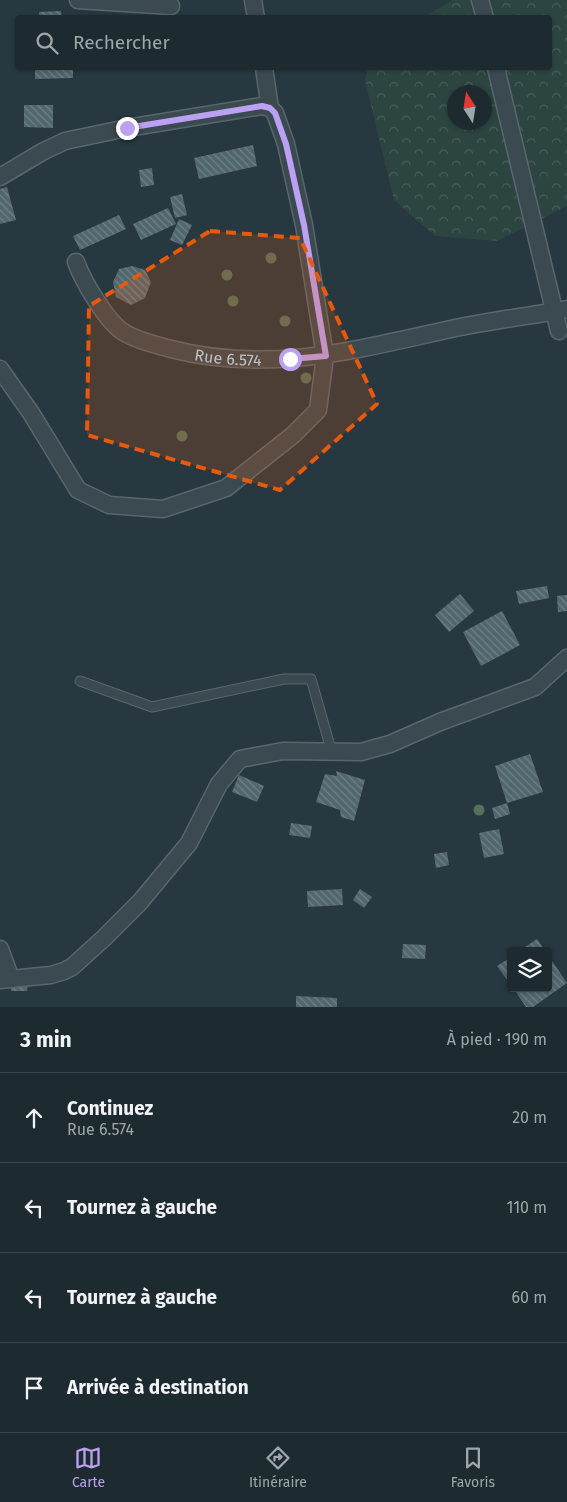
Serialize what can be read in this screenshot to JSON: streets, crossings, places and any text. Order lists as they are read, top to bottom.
{
  "streets": {
    "street": ["Rue 6.574"]
  },
  "north": "top",
  "page": {
    "search": "Rechercher",
    "heading": ["3 min", "À pied · 190 m"],
    "list": [
      ["Continuez", "Rue 6.574", "20 m"],
      ["Tournez à gauche", "110 m"],
      ["Tournez à gauche", "60 m"],
      "Arrivée à destination"
    ],
    "nav": ["Carte", "Itinéraire", "Favoris"]
  }
}
